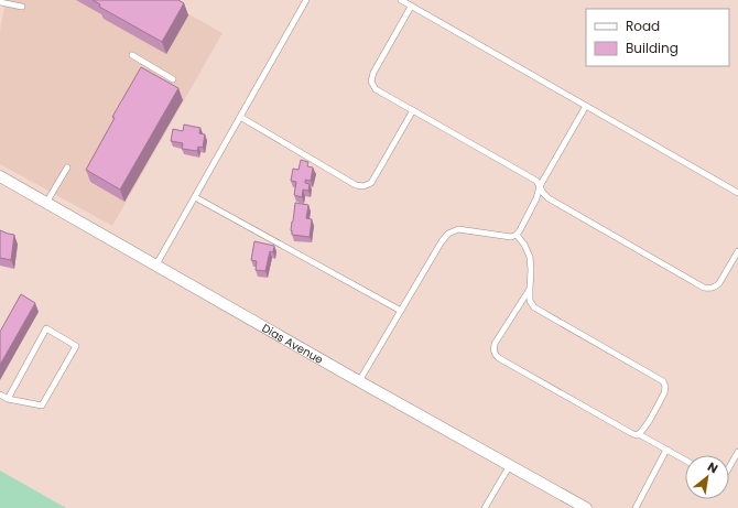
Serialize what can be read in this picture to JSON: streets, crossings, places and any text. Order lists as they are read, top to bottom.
{
  "streets": {
    "street": ["Dias Avenue"]
  },
  "legend": ["Road", "Building"],
  "north": "top right"
}
